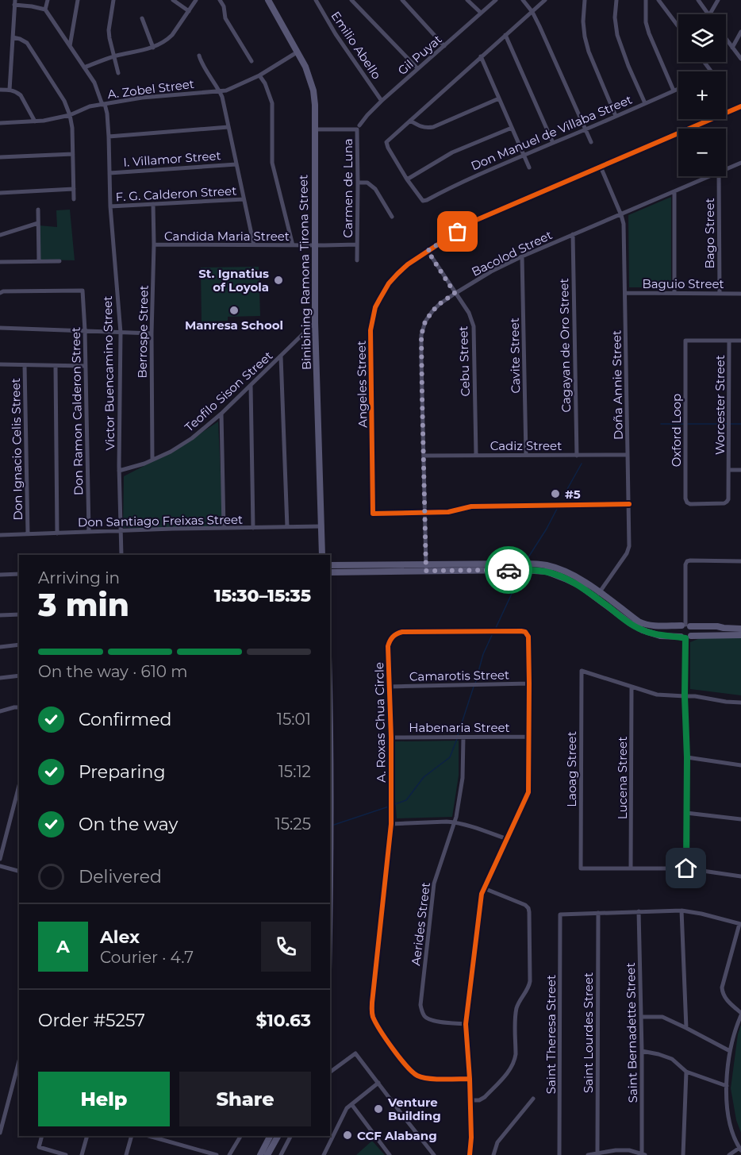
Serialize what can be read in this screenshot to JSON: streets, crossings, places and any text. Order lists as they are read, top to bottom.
{
  "streets": {
    "street": [
      "Emilio Abello",
      "Gil Puyat",
      "A. Zobel Street",
      "Don Manuel de Villaba Street",
      "I. Villamor Street",
      "Carmen de Luna",
      "F. G. Calderon Street",
      "Bago Street",
      "Candida Maria Street",
      "Bacolod Street",
      "Binibining Ramona Tirona Street",
      "Baguio Street",
      "Berrospe Street",
      "Cagayan de Oro Street",
      "Cavite Street",
      "Cebu Street",
      "Victor Buencamino Street",
      "Angeles Street",
      "Doña Annie Street",
      "Teofilo Sison Street",
      "Worcester Street",
      "Don Ramon Calderon Street",
      "Oxford Loop",
      "Cadiz Street",
      "Don Ignacio Celis Street",
      "Don Santiago Freixas Street",
      "Camarotis Street",
      "A. Roxas Chua Circle",
      "Habenaria Street",
      "Laoag Street",
      "Lucena Street",
      "Aerides Street",
      "Saint Lourdes Street",
      "Saint Bernadette Street",
      "Saint Theresa Street"
    ]
  },
  "crossings": [
    ["Emilio Abello", "Gil Puyat"],
    ["A. Zobel Street", "Binibining Ramona Tirona Street"],
    ["A. Zobel Street", "Victor Buencamino Street"],
    ["I. Villamor Street", "Victor Buencamino Street"],
    ["Carmen de Luna", "Candida Maria Street"],
    ["Carmen de Luna", "Binibining Ramona Tirona Street"],
    ["F. G. Calderon Street", "Berrospe Street"],
    ["F. G. Calderon Street", "Victor Buencamino Street"],
    ["Bago Street", "Baguio Street"],
    ["Candida Maria Street", "Binibining Ramona Tirona Street"],
    ["Candida Maria Street", "Berrospe Street"],
    ["Bacolod Street", "Cagayan de Oro Street"],
    ["Bacolod Street", "Cavite Street"],
    ["Bacolod Street", "Cebu Street"],
    ["Bacolod Street", "Angeles Street"],
    ["Bacolod Street", "Doña Annie Street"],
    ["Bacolod Street", "Cadiz Street"],
    ["Binibining Ramona Tirona Street", "Teofilo Sison Street"],
    ["Binibining Ramona Tirona Street", "Don Santiago Freixas Street"],
    ["Baguio Street", "Doña Annie Street"],
    ["Berrospe Street", "Teofilo Sison Street"],
    ["Cagayan de Oro Street", "Cadiz Street"],
    ["Cavite Street", "Cadiz Street"],
    ["Cebu Street", "Angeles Street"],
    ["Cebu Street", "Cadiz Street"],
    ["Victor Buencamino Street", "Teofilo Sison Street"],
    ["Victor Buencamino Street", "Don Santiago Freixas Street"],
    ["Angeles Street", "Doña Annie Street"],
    ["Doña Annie Street", "Cadiz Street"],
    ["Worcester Street", "Oxford Loop"],
    ["Don Ramon Calderon Street", "Don Santiago Freixas Street"],
    ["Don Ignacio Celis Street", "Don Santiago Freixas Street"],
    ["Camarotis Street", "A. Roxas Chua Circle"],
    ["A. Roxas Chua Circle", "Habenaria Street"],
    ["A. Roxas Chua Circle", "Aerides Street"],
    ["Habenaria Street", "Aerides Street"],
    ["Laoag Street", "Lucena Street"],
    ["Saint Lourdes Street", "Saint Theresa Street"]
  ],
  "places": [
    "St. Ignatius of Loyola",
    "Manresa School",
    "#5",
    "Venture Building",
    "CCF Alabang"
  ],
  "page": {
    "map_buttons": ["+", "−"],
    "heading": ["3 min", "Arriving in", "15:30–15:35"],
    "panel": [
      "Alex",
      "Courier · 4.7",
      "Order #5257",
      "$10.63"
    ],
    "bar": "On the way · 610 m",
    "list": [
      ["Confirmed", "15:01"],
      ["Preparing", "15:12"],
      ["On the way", "15:25"],
      "Delivered"
    ],
    "round": "A",
    "buttons": ["Help", "Share"]
  }
}
